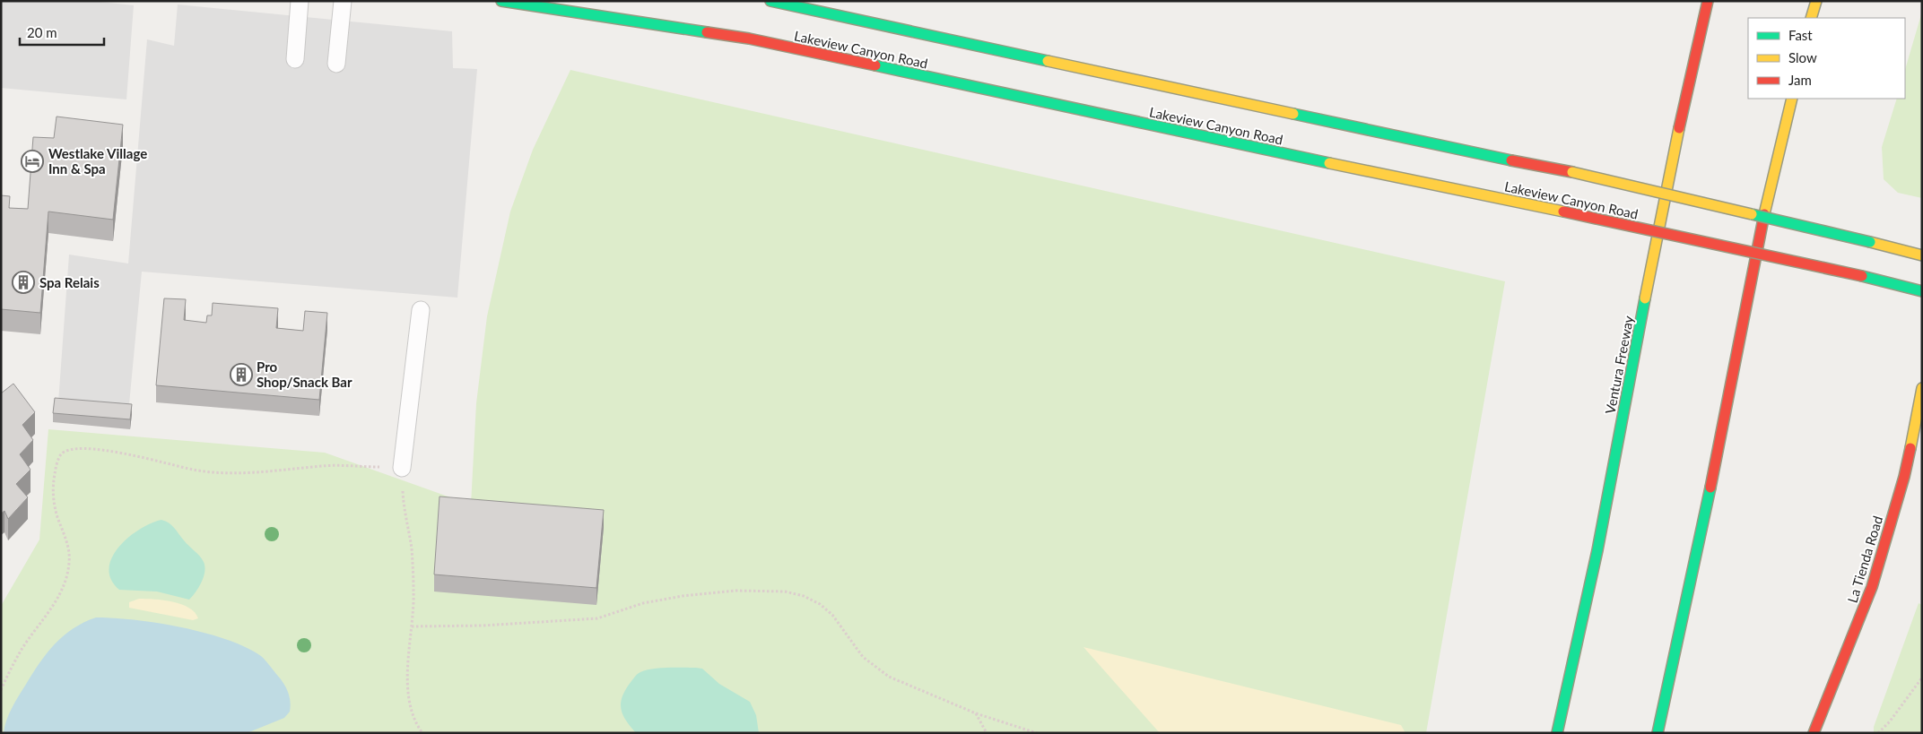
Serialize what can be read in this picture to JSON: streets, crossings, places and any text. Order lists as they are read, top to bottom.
{
  "streets": {
    "main road": ["Lakeview Canyon Road", "Ventura Freeway", "La Tienda Road"]
  },
  "places": {
    "hotel": ["Westlake Village Inn & Spa"],
    "building": ["Spa Relais", "Pro Shop/Snack Bar"]
  },
  "legend": ["Fast", "Slow", "Jam"],
  "scale_bar": "20 m"
}
